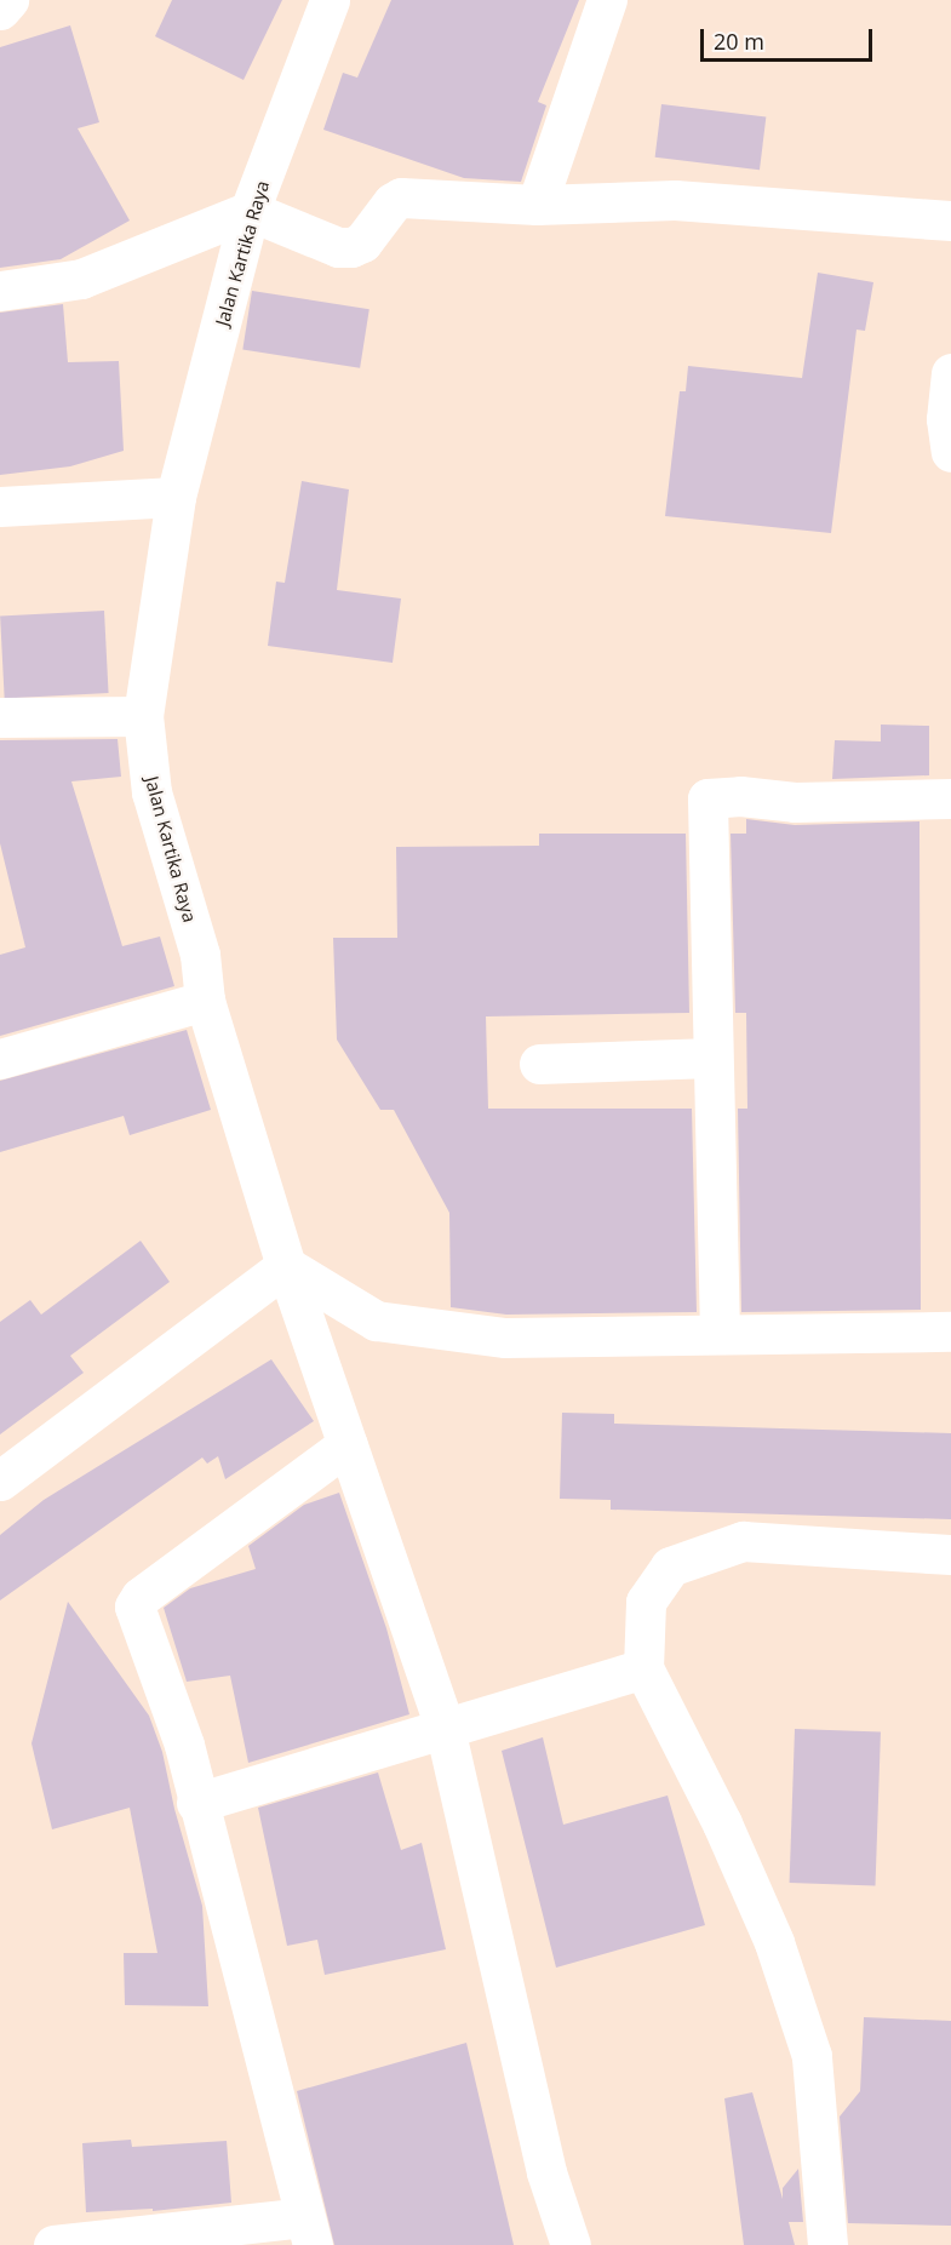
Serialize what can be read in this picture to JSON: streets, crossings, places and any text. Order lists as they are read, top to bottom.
{
  "streets": {
    "street": ["Jalan Kartika Raya"]
  },
  "scale_bar": "20 m"
}
